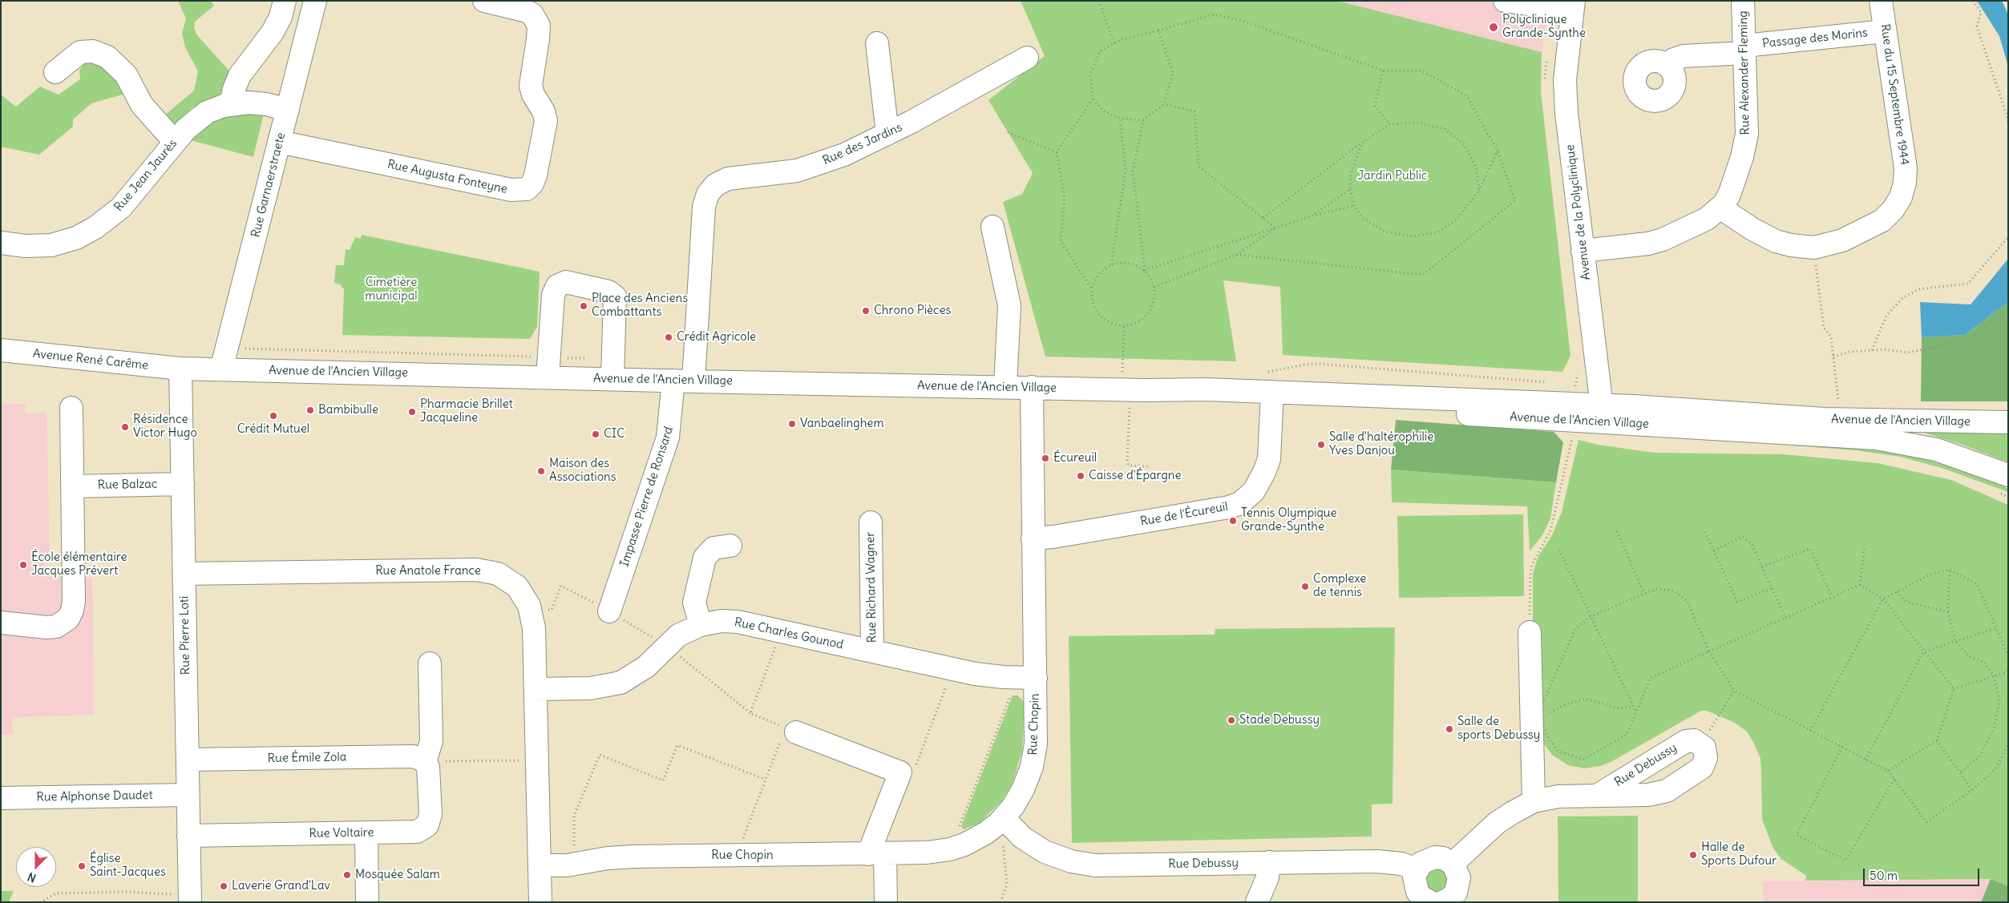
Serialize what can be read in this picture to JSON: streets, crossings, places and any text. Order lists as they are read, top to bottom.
{
  "streets": {
    "street": [
      "Passage des Morins",
      "Rue Alexander Fleming",
      "Rue du 15 Septembre 1944",
      "Rue des Jardins",
      "Rue Jean Jaurès",
      "Rue Augusta Fonteyne",
      "Rue Garnaerstraete",
      "Avenue de la Polyclinique",
      "Avenue René Carême",
      "Avenue de l'Ancien Village",
      "Rue Balzac",
      "Impasse Pierre de Ronsard",
      "Rue de l'Écureuil",
      "Rue Anatole France",
      "Rue Richard Wagner",
      "Rue Charles Gounod",
      "Rue Pierre Loti",
      "Rue Chopin",
      "Rue Émile Zola",
      "Rue Debussy",
      "Rue Alphonse Daudet",
      "Rue Voltaire"
    ]
  },
  "crossings": [
    ["Passage des Morins", "Rue Alexander Fleming"],
    ["Passage des Morins", "Rue du 15 Septembre 1944"],
    ["Rue Alexander Fleming", "Rue du 15 Septembre 1944"],
    ["Rue Alexander Fleming", "Avenue de la Polyclinique"],
    ["Rue des Jardins", "Avenue de l'Ancien Village"],
    ["Rue des Jardins", "Impasse Pierre de Ronsard"],
    ["Rue Jean Jaurès", "Rue Garnaerstraete"],
    ["Rue Augusta Fonteyne", "Rue Garnaerstraete"],
    ["Rue Garnaerstraete", "Avenue de l'Ancien Village"],
    ["Avenue de la Polyclinique", "Avenue de l'Ancien Village"],
    ["Avenue René Carême", "Avenue de l'Ancien Village"],
    ["Avenue René Carême", "Rue Pierre Loti"],
    ["Avenue de l'Ancien Village", "Impasse Pierre de Ronsard"],
    ["Avenue de l'Ancien Village", "Rue de l'Écureuil"],
    ["Avenue de l'Ancien Village", "Rue Pierre Loti"],
    ["Avenue de l'Ancien Village", "Rue Chopin"],
    ["Rue Balzac", "Rue Pierre Loti"],
    ["Rue de l'Écureuil", "Rue Chopin"],
    ["Rue Anatole France", "Rue Charles Gounod"],
    ["Rue Anatole France", "Rue Pierre Loti"],
    ["Rue Anatole France", "Rue Chopin"],
    ["Rue Richard Wagner", "Rue Charles Gounod"],
    ["Rue Charles Gounod", "Rue Chopin"],
    ["Rue Pierre Loti", "Rue Émile Zola"],
    ["Rue Pierre Loti", "Rue Alphonse Daudet"],
    ["Rue Pierre Loti", "Rue Voltaire"],
    ["Rue Chopin", "Rue Debussy"],
    ["Rue Émile Zola", "Rue Voltaire"]
  ],
  "parks": ["Jardin Public", "Cimetière municipal"],
  "places": [
    "Polyclinique Grande-Synthe",
    "Place des Anciens Combattants",
    "Chrono Pièces",
    "Crédit Agricole",
    "Bambibulle",
    "Pharmacie Brillet Jacqueline",
    "Crédit Mutuel",
    "Vanbaelinghem",
    "Résidence Victor Hugo",
    "CIC",
    "Salle d'haltérophilie Yves Danjou",
    "Écureuil",
    "Maison des Associations",
    "Caisse d'Épargne",
    "Tennis Olympique Grande-Synthe",
    "École élémentaire Jacques Prévert",
    "Complexe de tennis",
    "Stade Debussy",
    "Salle de sports Debussy",
    "Halle de Sports Dufour",
    "Église Saint-Jacques",
    "Mosquée Salam",
    "Laverie Grand'Lav"
  ],
  "scale_bar": "50 m",
  "north": "bottom"
}
